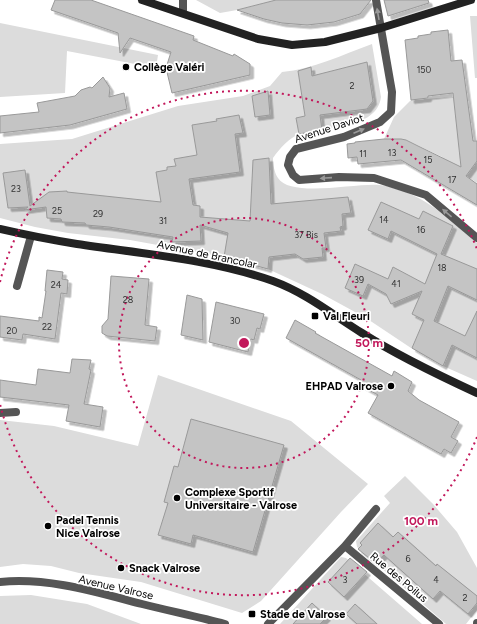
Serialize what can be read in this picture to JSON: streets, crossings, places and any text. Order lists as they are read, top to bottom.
{
  "streets": {
    "street": [
      "Avenue Daviot",
      "Avenue de Brancolar",
      "Rue des Poilus",
      "Avenue Valrose"
    ]
  },
  "places": {
    "other": [
      "Collège Valéri",
      "EHPAD Valrose",
      "Complexe Sportif Universitaire - Valrose",
      "Padel Tennis Nice Valrose",
      "Snack Valrose"
    ],
    "transit": ["Val Fleuri", "Stade de Valrose"]
  },
  "house_numbers": [
    "150",
    "2",
    "13",
    "11",
    "15",
    "17",
    "23",
    "25",
    "29",
    "14",
    "31",
    "16",
    "37 Bis",
    "18",
    "39",
    "41",
    "24",
    "28",
    "30",
    "22",
    "20",
    "6",
    "3",
    "4",
    "2"
  ],
  "rings": ["50 m", "100 m"]
}
